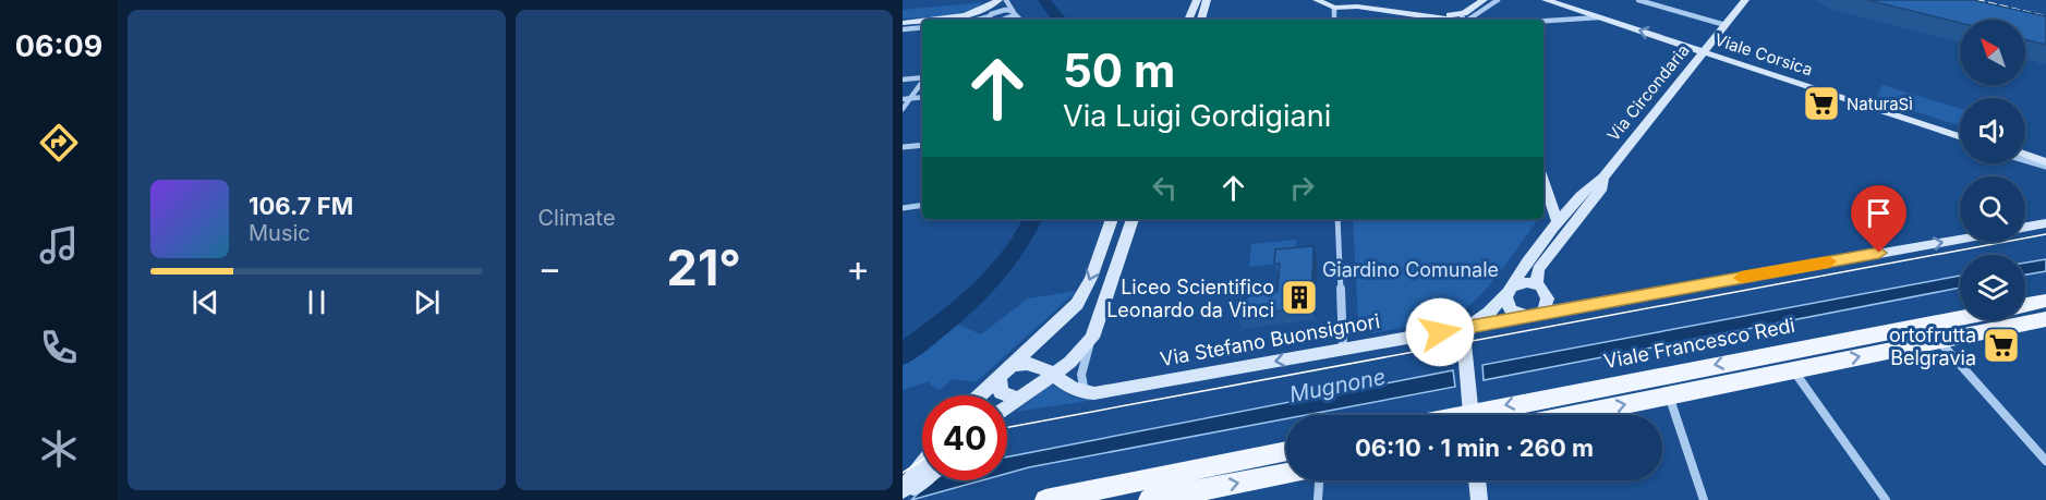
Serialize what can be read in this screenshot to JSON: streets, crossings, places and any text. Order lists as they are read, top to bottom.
{
  "streets": {
    "main road": ["Viale Francesco Redi"],
    "street": ["Viale Corsica", "Via Circondaria", "Via Stefano Buonsignori"]
  },
  "crossings": [
    ["Viale Corsica", "Via Circondaria"],
    ["Via Circondaria", "Via Stefano Buonsignori"]
  ],
  "water": ["Mugnone"],
  "parks": ["Giardino Comunale"],
  "places": {
    "supermarket": ["NaturaSì", "ortofrutta Belgravia"],
    "building": ["Liceo Scientifico Leonardo da Vinci"]
  },
  "north": "top left",
  "page": {
    "tabs": "06:09",
    "tile": "Climate",
    "turn": ["50 m", "Via Luigi Gordigiani"],
    "song": ["106.7 FM", "Music"],
    "heat": ["−", "21°", "+"],
    "limit": "40",
    "trip": "06:10 · 1 min · 260 m"
  }
}
